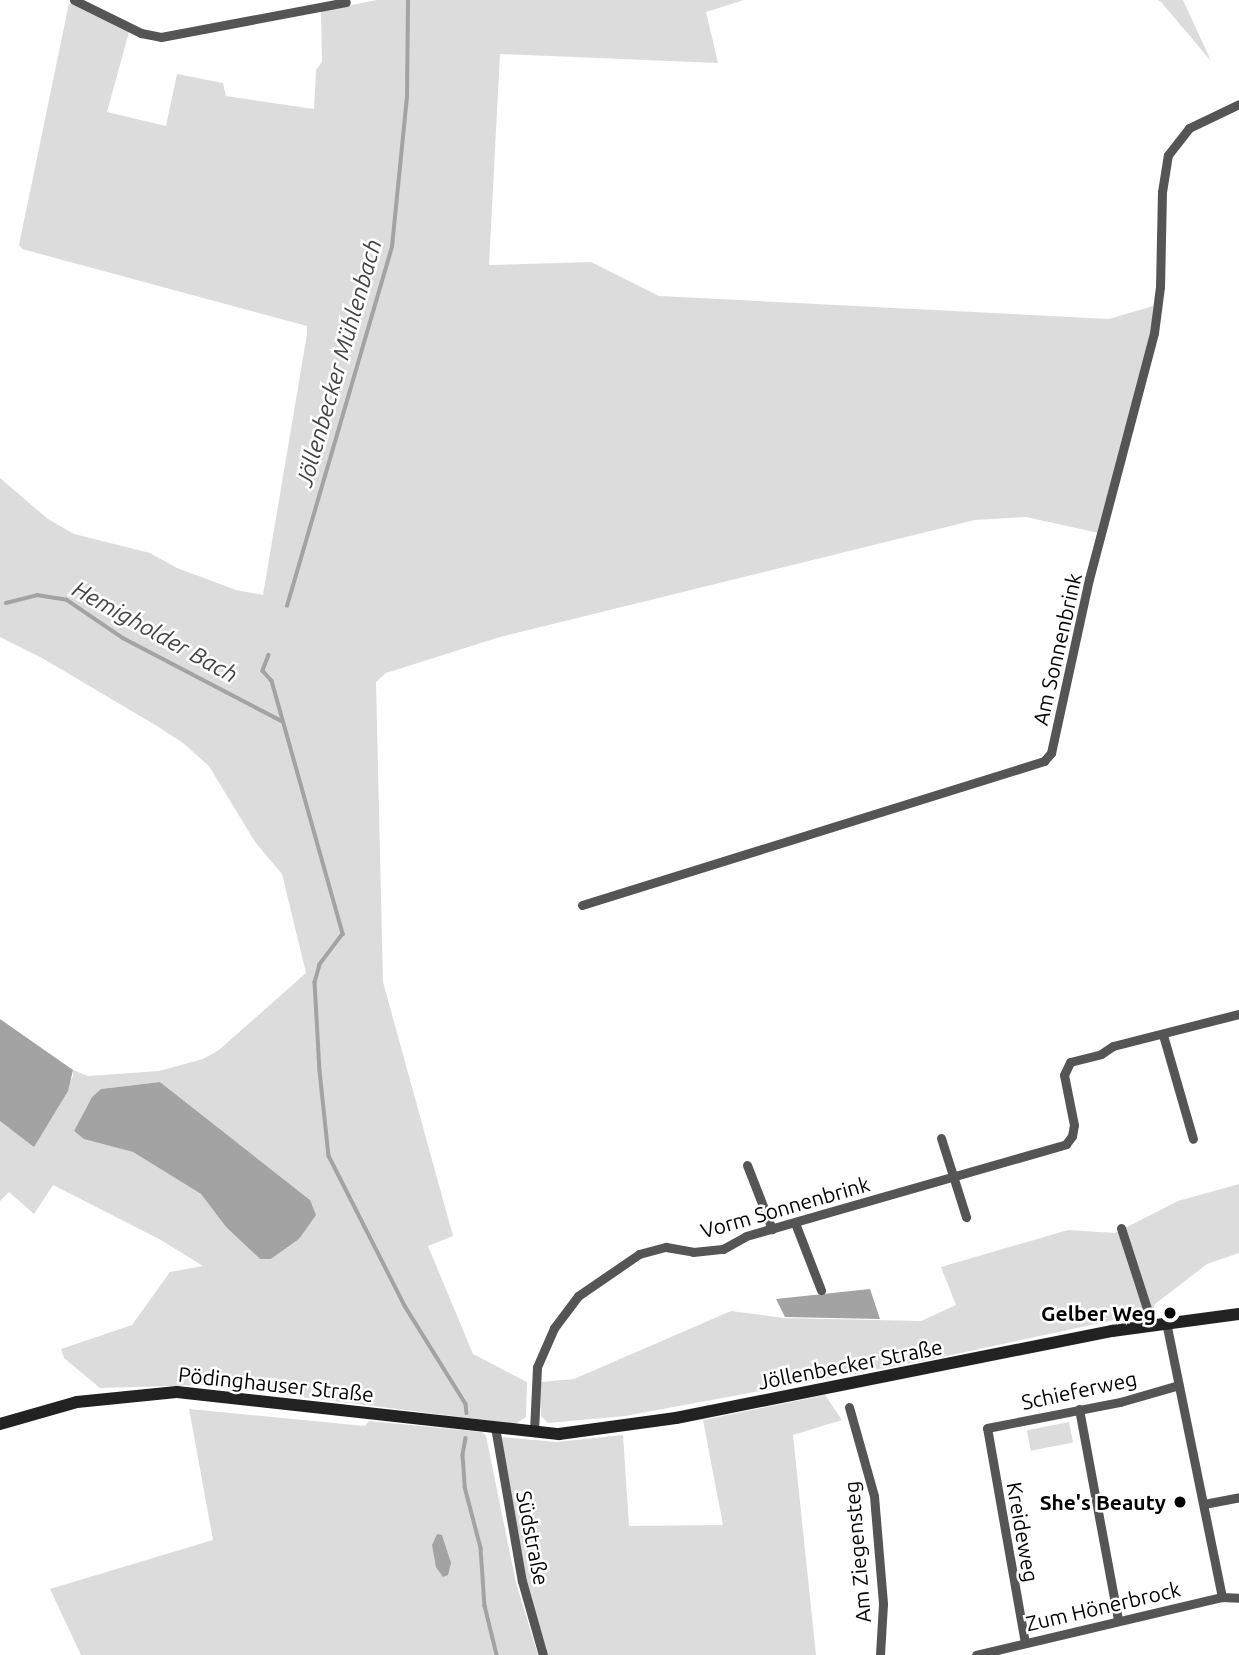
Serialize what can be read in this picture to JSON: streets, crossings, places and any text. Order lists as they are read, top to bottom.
{
  "streets": {
    "main road": ["Jöllenbecker Straße", "Pödinghauser Straße"],
    "street": [
      "Am Sonnenbrink",
      "Vorm Sonnenbrink",
      "Schieferweg",
      "Kreideweg",
      "Südstraße",
      "Am Ziegensteg",
      "Zum Hönerbrock"
    ]
  },
  "crossings": [
    ["Vorm Sonnenbrink", "Jöllenbecker Straße"],
    ["Jöllenbecker Straße", "Pödinghauser Straße"],
    ["Jöllenbecker Straße", "Südstraße"],
    ["Schieferweg", "Kreideweg"],
    ["Kreideweg", "Zum Hönerbrock"]
  ],
  "water": ["Jöllenbecker Mühlenbach", "Hemigholder Bach"],
  "places": ["Gelber Weg", "She's Beauty"]
}
